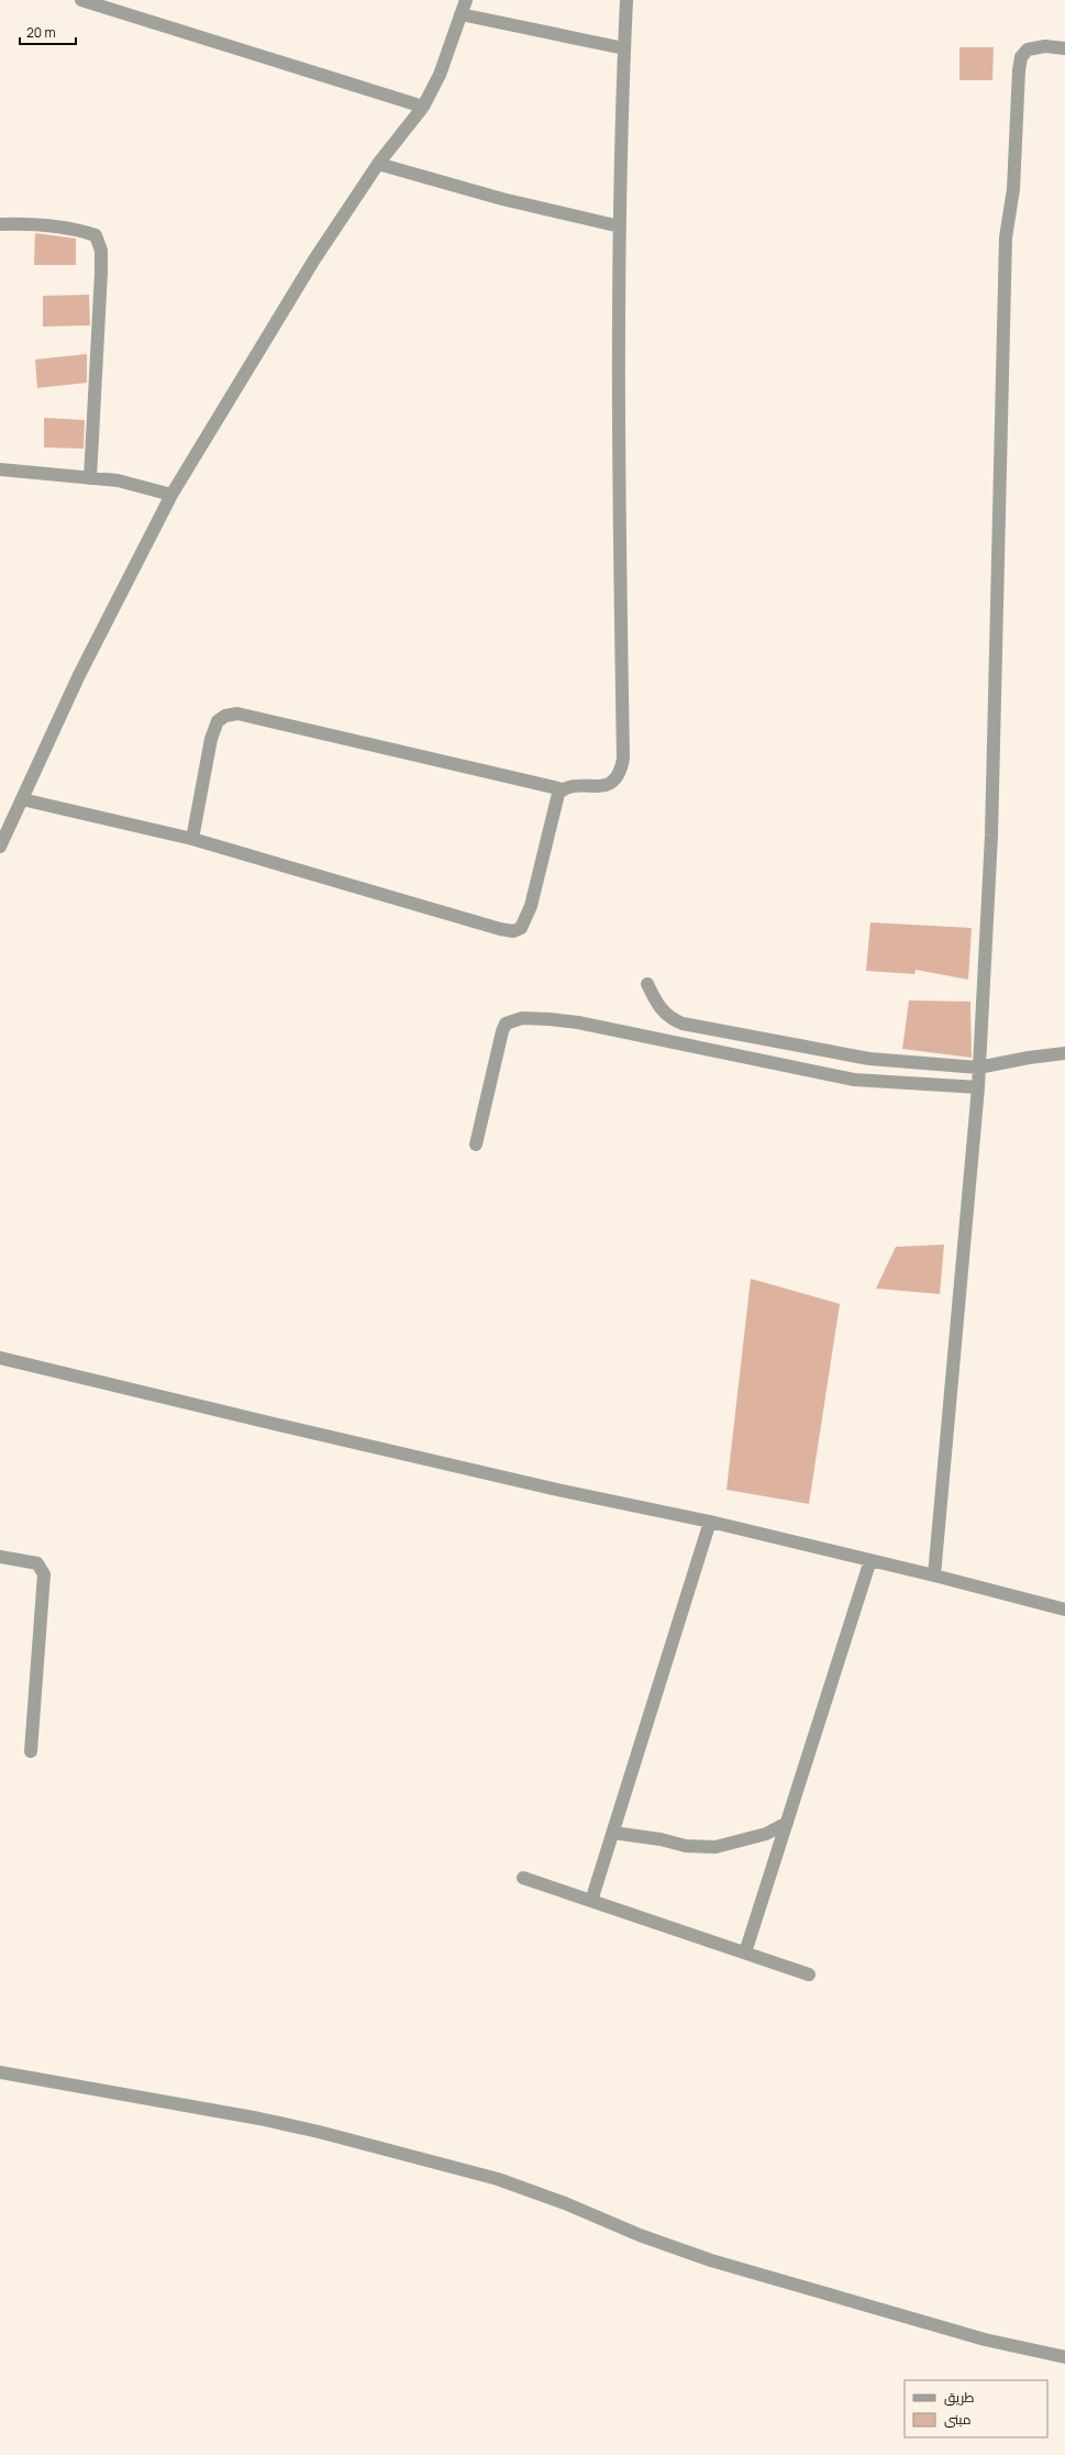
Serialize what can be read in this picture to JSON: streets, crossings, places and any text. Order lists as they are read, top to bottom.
{
  "legend": ["طريق", "مبنى"],
  "scale_bar": "20 m"
}
